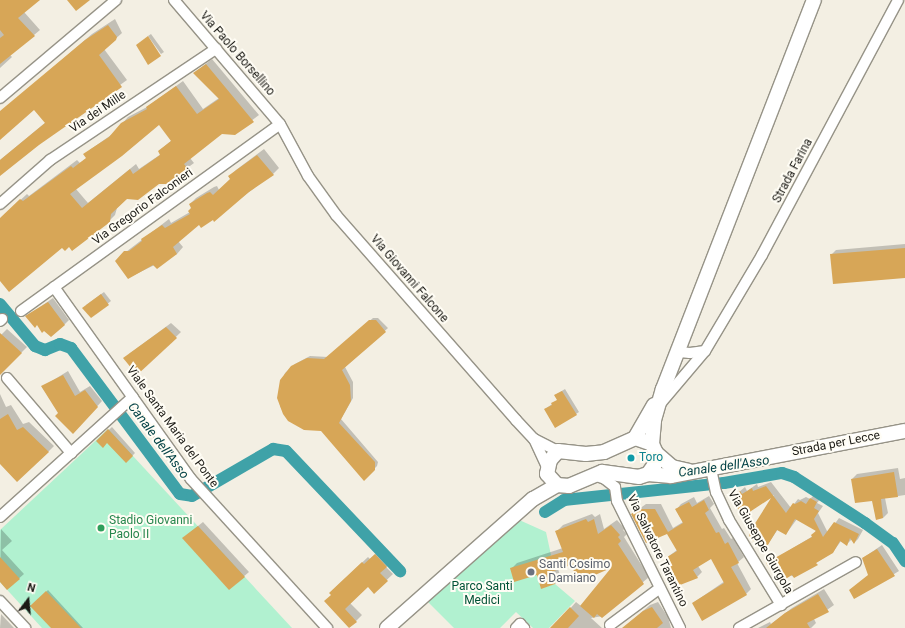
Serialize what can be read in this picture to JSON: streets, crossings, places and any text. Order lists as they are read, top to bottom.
{
  "streets": {
    "main road": ["Strada per Lecce"],
    "street": [
      "Via Paolo Borsellino",
      "Via dei Mille",
      "Strada Farina",
      "Via Gregorio Falconieri",
      "Via Giovanni Falcone",
      "Viale Santa Maria del Ponte",
      "Via Giuseppe Giurgola",
      "Via Salvatore Tarantino"
    ]
  },
  "crossings": [
    ["Via Paolo Borsellino", "Via dei Mille"],
    ["Via Paolo Borsellino", "Via Gregorio Falconieri"],
    ["Via Paolo Borsellino", "Via Giovanni Falcone"],
    ["Via Gregorio Falconieri", "Via Giovanni Falcone"],
    ["Via Gregorio Falconieri", "Viale Santa Maria del Ponte"],
    ["Strada per Lecce", "Via Giuseppe Giurgola"],
    ["Strada per Lecce", "Via Salvatore Tarantino"]
  ],
  "water": ["Canale dell'Asso"],
  "parks": ["Parco Santi Medici"],
  "places": ["Toro", "Stadio Giovanni Paolo II", "Santi Cosimo e Damiano"],
  "north": "top"
}
